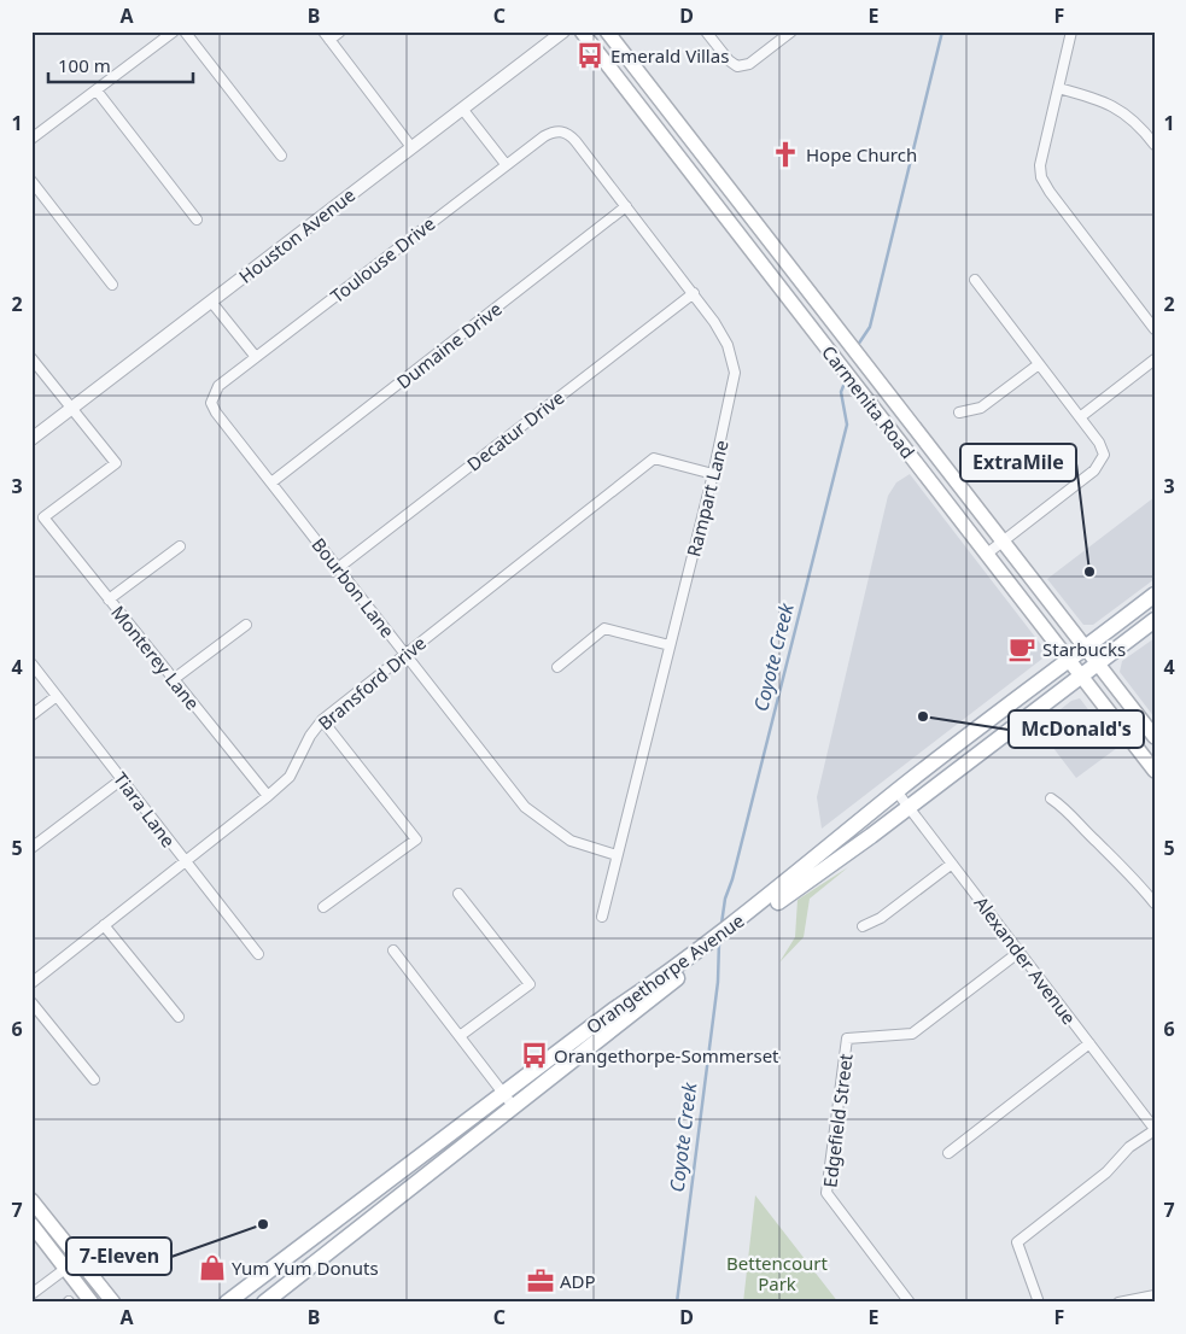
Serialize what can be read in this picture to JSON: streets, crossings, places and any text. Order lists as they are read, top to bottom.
{
  "streets": {
    "main road": ["Carmenita Road", "Orangethorpe Avenue"],
    "street": [
      "Houston Avenue",
      "Toulouse Drive",
      "Dumaine Drive",
      "Decatur Drive",
      "Rampart Lane",
      "Bourbon Lane",
      "Monterey Lane",
      "Bransford Drive",
      "Tiara Lane",
      "Alexander Avenue",
      "Edgefield Street"
    ]
  },
  "crossings": [
    ["Houston Avenue", "Monterey Lane"],
    ["Toulouse Drive", "Rampart Lane"],
    ["Toulouse Drive", "Bourbon Lane"],
    ["Dumaine Drive", "Rampart Lane"],
    ["Dumaine Drive", "Bourbon Lane"],
    ["Carmenita Road", "Orangethorpe Avenue"],
    ["Decatur Drive", "Rampart Lane"],
    ["Decatur Drive", "Bourbon Lane"],
    ["Rampart Lane", "Bourbon Lane"],
    ["Rampart Lane", "Bransford Drive"],
    ["Bourbon Lane", "Bransford Drive"],
    ["Monterey Lane", "Bransford Drive"],
    ["Bransford Drive", "Tiara Lane"],
    ["Alexander Avenue", "Orangethorpe Avenue"],
    ["Alexander Avenue", "Edgefield Street"]
  ],
  "water": ["Coyote Creek"],
  "parks": ["Bettencourt Park"],
  "places": {
    "bus stop": ["Emerald Villas", "Orangethorpe-Sommerset"],
    "church": ["Hope Church"],
    "other": ["ExtraMile", "McDonald's", "7-Eleven"],
    "cafe": ["Starbucks"],
    "shop": ["Yum Yum Donuts"],
    "office": ["ADP"]
  },
  "scale_bar": "100 m",
  "grid": {
    "columns": [
      "A",
      "B",
      "C",
      "D",
      "E",
      "F"
    ],
    "rows": [
      "1",
      "2",
      "3",
      "4",
      "5",
      "6",
      "7"
    ]
  }
}
